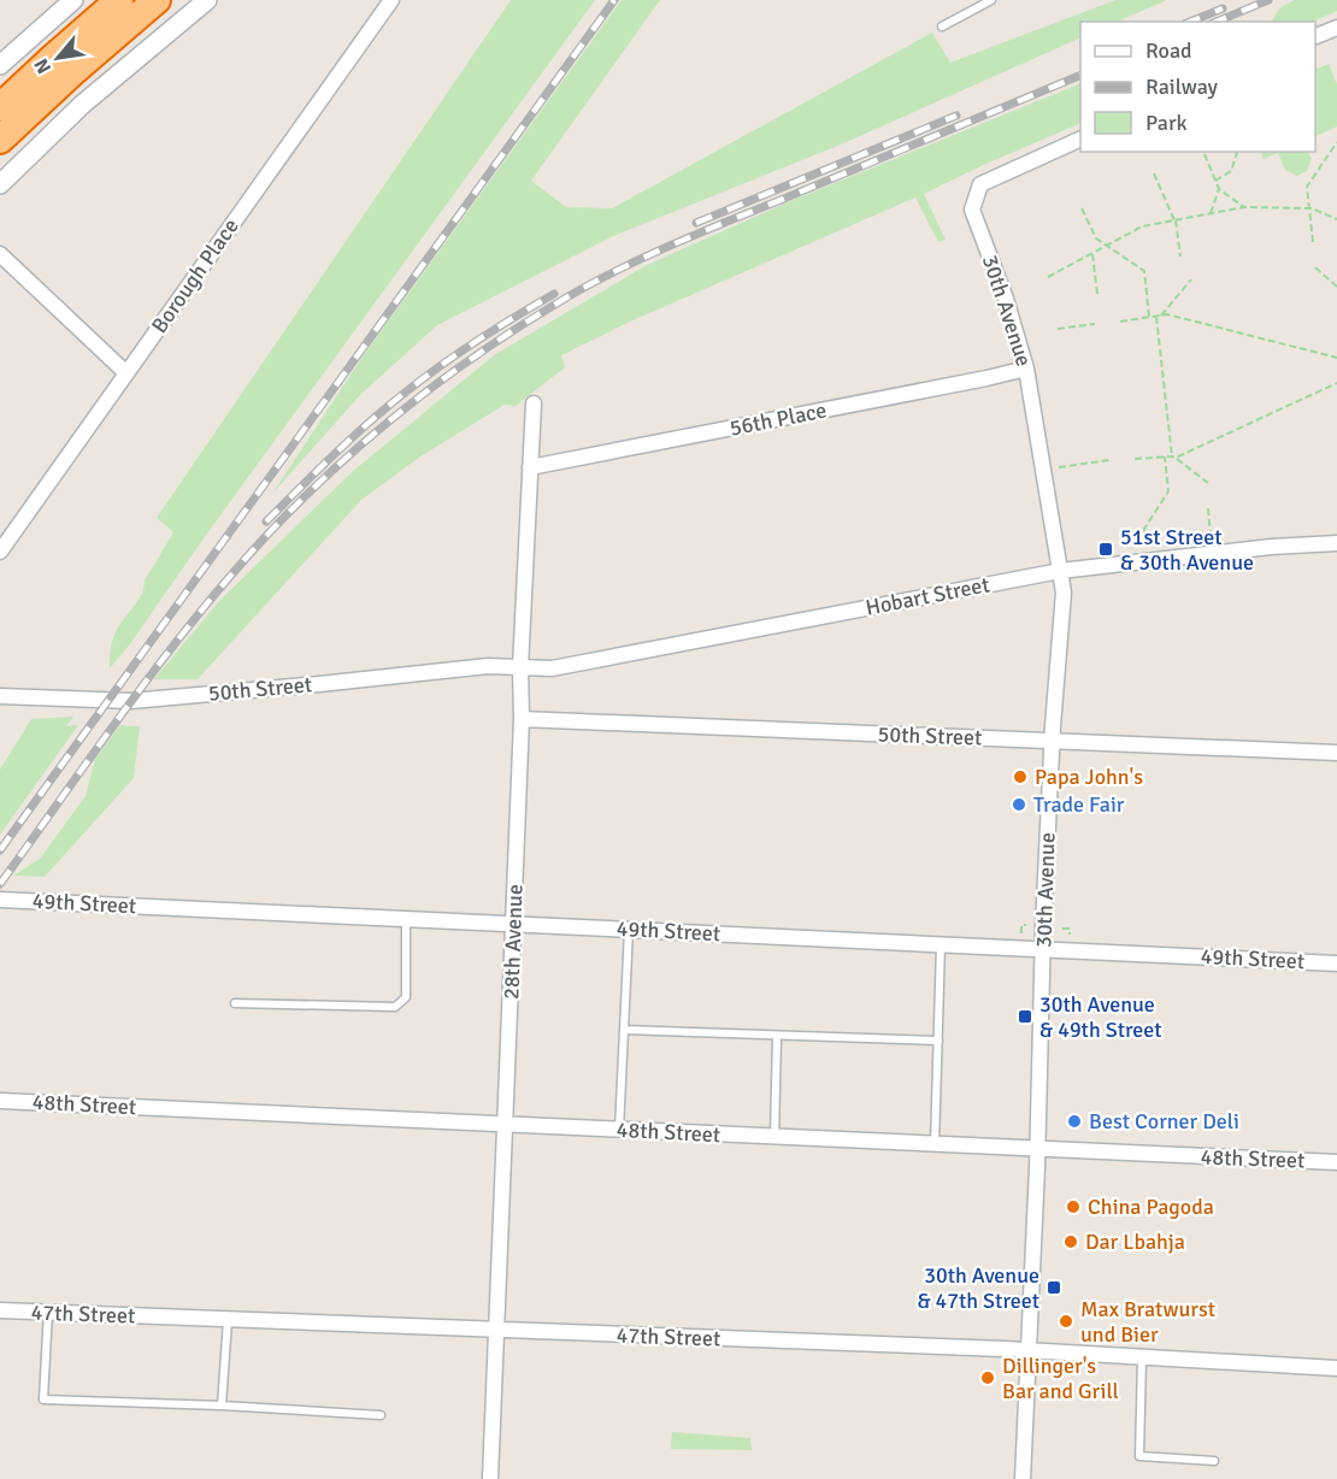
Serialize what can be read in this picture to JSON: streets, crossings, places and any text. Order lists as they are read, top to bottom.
{
  "streets": {
    "street": [
      "Borough Place",
      "30th Avenue",
      "56th Place",
      "Hobart Street",
      "50th Street",
      "49th Street",
      "28th Avenue",
      "48th Street",
      "47th Street"
    ]
  },
  "crossings": [
    ["30th Avenue", "56th Place"],
    ["30th Avenue", "Hobart Street"],
    ["30th Avenue", "50th Street"],
    ["30th Avenue", "49th Street"],
    ["30th Avenue", "48th Street"],
    ["30th Avenue", "47th Street"],
    ["56th Place", "28th Avenue"],
    ["Hobart Street", "50th Street"],
    ["Hobart Street", "28th Avenue"],
    ["50th Street", "28th Avenue"],
    ["49th Street", "28th Avenue"],
    ["28th Avenue", "48th Street"],
    ["28th Avenue", "47th Street"]
  ],
  "places": {
    "transit": ["51st Street & 30th Avenue", "30th Avenue & 49th Street", "30th Avenue & 47th Street"],
    "other": [
      "Papa John's",
      "Trade Fair",
      "Best Corner Deli",
      "China Pagoda",
      "Dar Lbahja",
      "Max Bratwurst und Bier",
      "Dillinger's Bar and Grill"
    ]
  },
  "legend": ["Road", "Railway", "Park"],
  "north": "bottom left"
}
